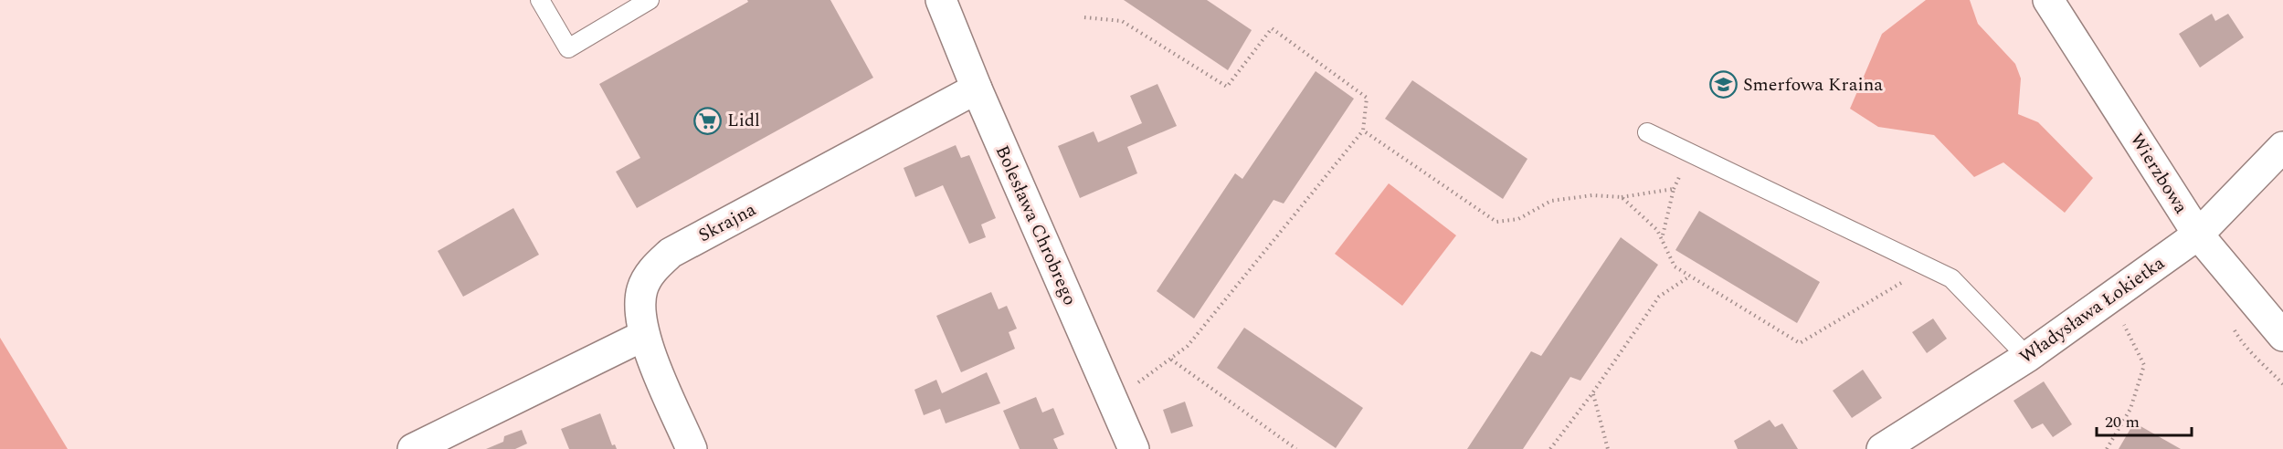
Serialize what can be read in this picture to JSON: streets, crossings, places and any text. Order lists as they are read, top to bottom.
{
  "streets": {
    "street": [
      "Wierzbowa",
      "Skrajna",
      "Bolesława Chrobrego",
      "Władysława Łokietka"
    ]
  },
  "crossings": [
    ["Wierzbowa", "Władysława Łokietka"],
    ["Skrajna", "Bolesława Chrobrego"]
  ],
  "places": {
    "school or university": ["Smerfowa Kraina"],
    "supermarket": ["Lidl"]
  },
  "scale_bar": "20 m"
}
